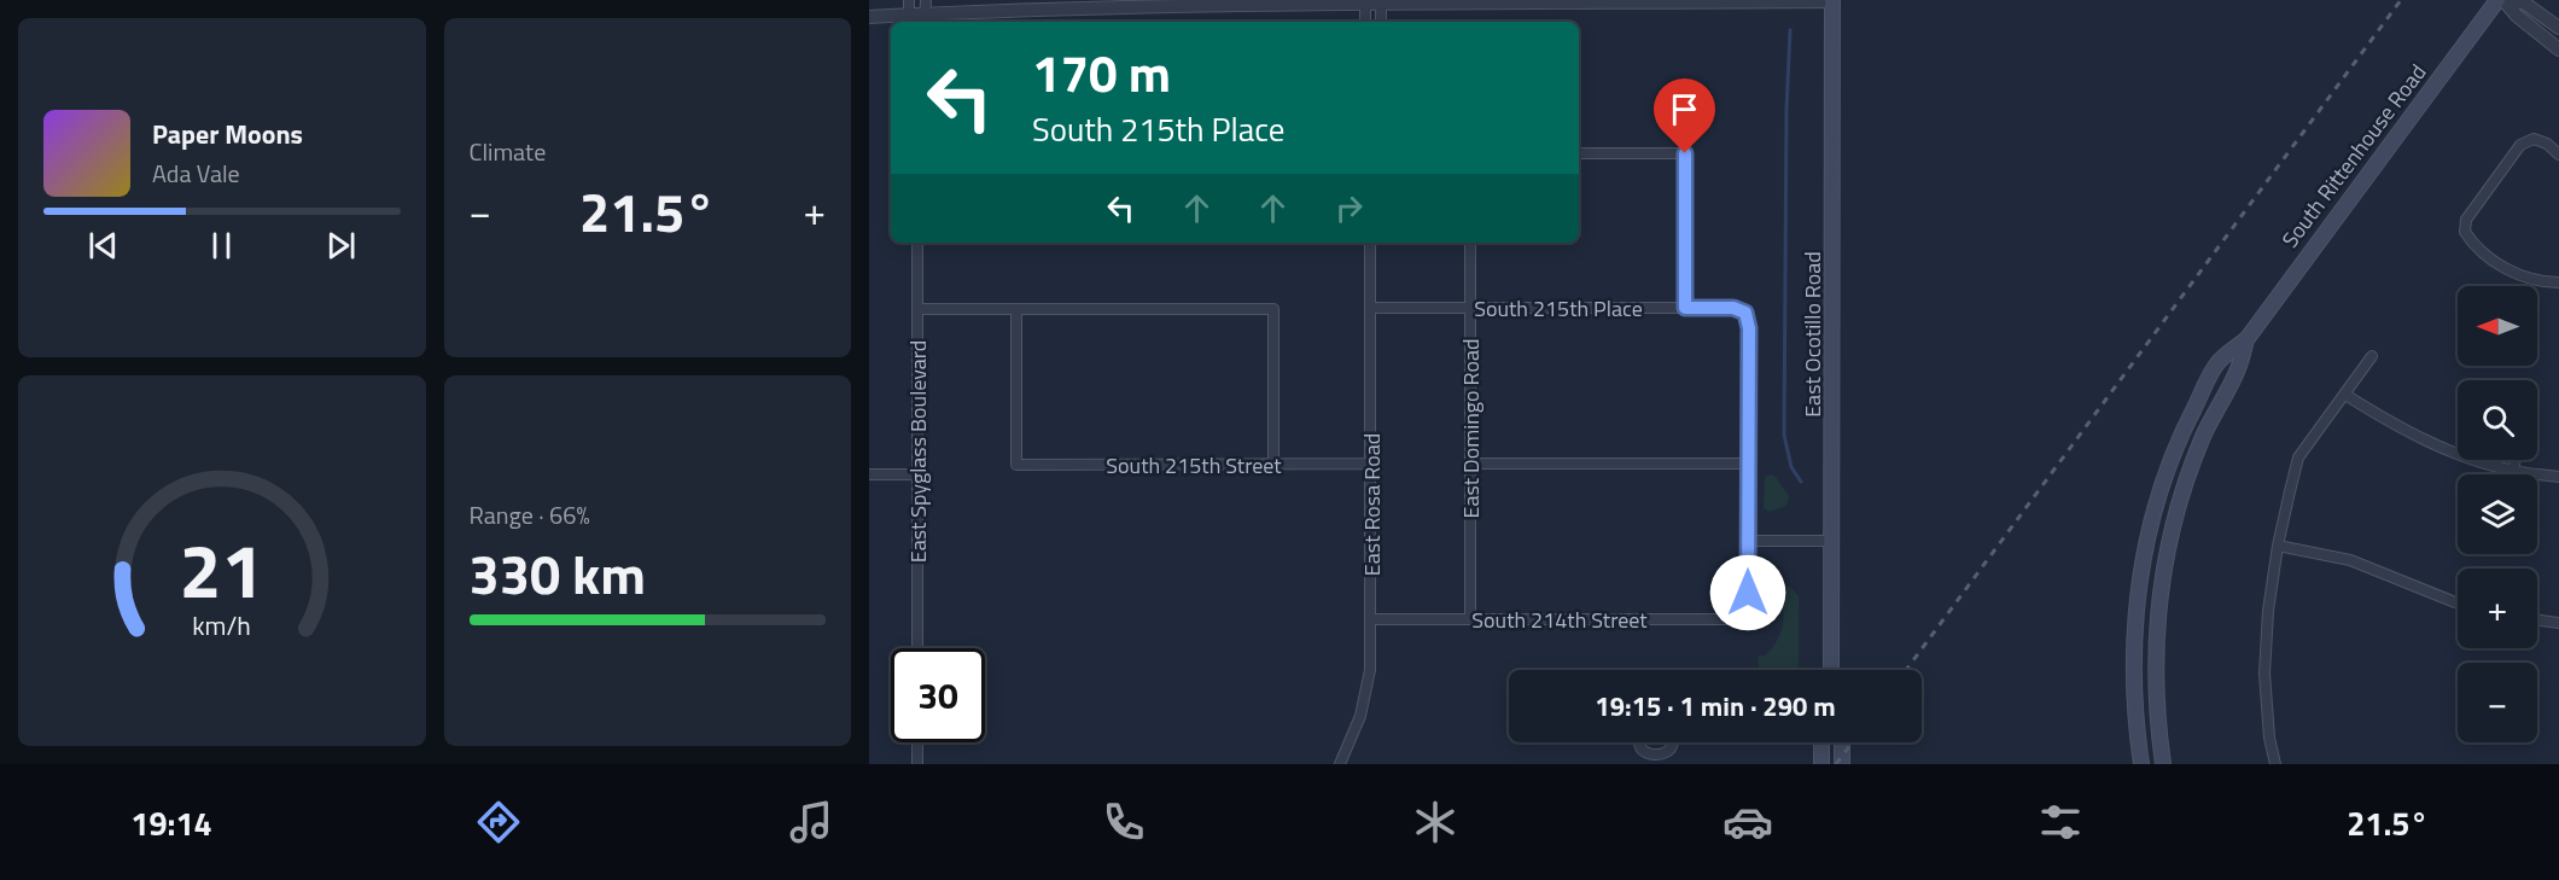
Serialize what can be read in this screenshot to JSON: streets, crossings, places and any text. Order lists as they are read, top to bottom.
{
  "streets": {
    "main road": ["South Rittenhouse Road", "East Ocotillo Road"],
    "street": [
      "South 215th Place",
      "East Domingo Road",
      "East Spyglass Boulevard",
      "South 215th Street",
      "East Rosa Road",
      "South 214th Street"
    ]
  },
  "crossings": [
    ["South 215th Place", "East Domingo Road"],
    ["South 215th Place", "East Rosa Road"],
    ["East Domingo Road", "South 214th Street"],
    ["South 215th Street", "East Rosa Road"],
    ["East Rosa Road", "South 214th Street"]
  ],
  "north": "left",
  "page": {
    "tile": [
      "Climate",
      ["Range · 66%", "330 km"]
    ],
    "turn": ["170 m", "South 215th Place"],
    "song": ["Paper Moons", "Ada Vale"],
    "heat": ["−", "21.5°", "+"],
    "map_buttons": ["+", "−"],
    "limit": "30",
    "trip": "19:15 · 1 min · 290 m",
    "tabs": ["19:14", "21.5°"],
    "gauge": ["21", "km/h"]
  }
}
